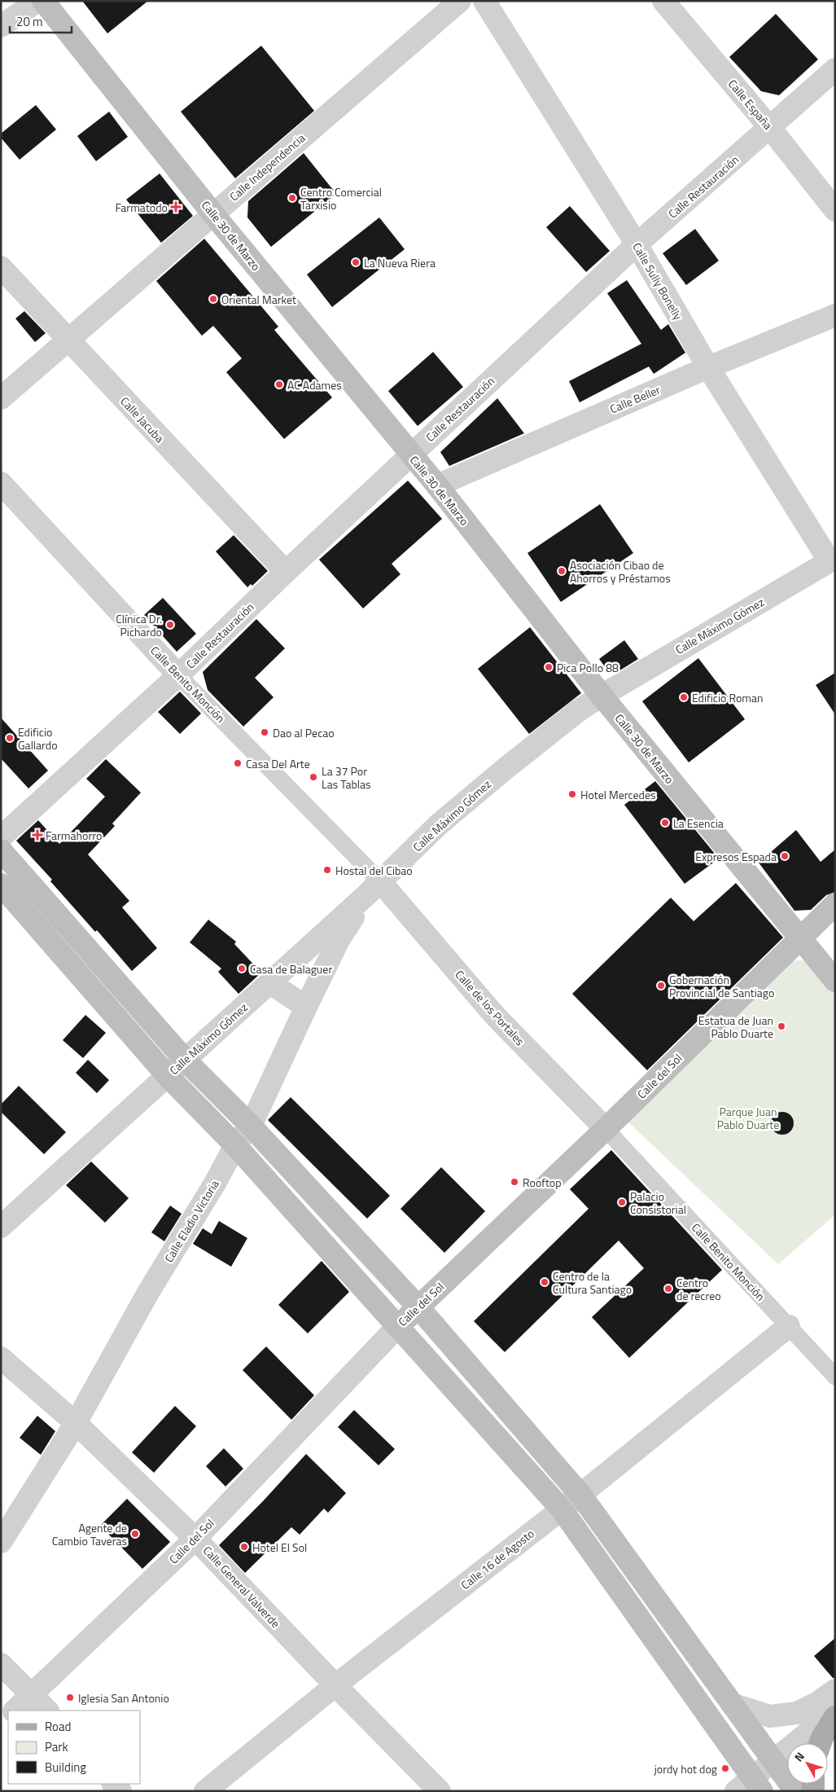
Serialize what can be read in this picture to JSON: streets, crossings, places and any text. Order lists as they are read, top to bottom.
{
  "streets": {
    "main road": ["Calle 30 de Marzo", "Calle del Sol"],
    "street": [
      "Calle España",
      "Calle Independencia",
      "Calle Restauración",
      "Calle Sully Bonelly",
      "Calle Beller",
      "Calle Jacuba",
      "Calle Máximo Gómez",
      "Calle Benito Monción",
      "Calle de los Portales",
      "Calle Eladio Victoria",
      "Calle 16 de Agosto",
      "Calle General Valverde"
    ]
  },
  "crossings": [
    ["Calle España", "Calle Restauración"],
    ["Calle Independencia", "Calle 30 de Marzo"],
    ["Calle Independencia", "Calle Jacuba"],
    ["Calle Restauración", "Calle 30 de Marzo"],
    ["Calle Restauración", "Calle Sully Bonelly"],
    ["Calle Restauración", "Calle Jacuba"],
    ["Calle Restauración", "Calle Benito Monción"],
    ["Calle 30 de Marzo", "Calle Beller"],
    ["Calle 30 de Marzo", "Calle Máximo Gómez"],
    ["Calle 30 de Marzo", "Calle del Sol"],
    ["Calle Sully Bonelly", "Calle Beller"],
    ["Calle Sully Bonelly", "Calle Máximo Gómez"],
    ["Calle Máximo Gómez", "Calle Benito Monción"],
    ["Calle Máximo Gómez", "Calle de los Portales"],
    ["Calle Máximo Gómez", "Calle Eladio Victoria"],
    ["Calle Benito Monción", "Calle de los Portales"],
    ["Calle Benito Monción", "Calle del Sol"],
    ["Calle Benito Monción", "Calle Eladio Victoria"],
    ["Calle Benito Monción", "Calle 16 de Agosto"],
    ["Calle de los Portales", "Calle del Sol"],
    ["Calle de los Portales", "Calle Eladio Victoria"],
    ["Calle del Sol", "Calle General Valverde"],
    ["Calle Eladio Victoria", "Calle General Valverde"],
    ["Calle 16 de Agosto", "Calle General Valverde"]
  ],
  "parks": ["Parque Juan Pablo Duarte"],
  "places": {
    "other": [
      "Centro Comercial Tarxisio",
      "La Nueva Riera",
      "Oriental Market",
      "AC Adames",
      "Asociación Cibao de Ahorros y Préstamos",
      "Clínica Dr. Pichardo",
      "Pica Pollo 88",
      "Edificio Roman",
      "Dao al Pecao",
      "Edificio Gallardo",
      "Casa Del Arte",
      "La 37 Por Las Tablas",
      "Hotel Mercedes",
      "La Esencia",
      "Expresos Espada",
      "Hostal del Cibao",
      "Casa de Balaguer",
      "Gobernación Provincial de Santiago",
      "Estatua de Juan Pablo Duarte",
      "Rooftop",
      "Palacio Consistorial",
      "Centro de la Cultura Santiago",
      "Centro de recreo",
      "Agente de Cambio Taveras",
      "Hotel El Sol",
      "Iglesia San Antonio",
      "jordy hot dog"
    ],
    "health": ["Farmatodo", "Farmahorro"]
  },
  "legend": ["Road", "Park", "Building"],
  "scale_bar": "20 m",
  "north": "top left"
}
